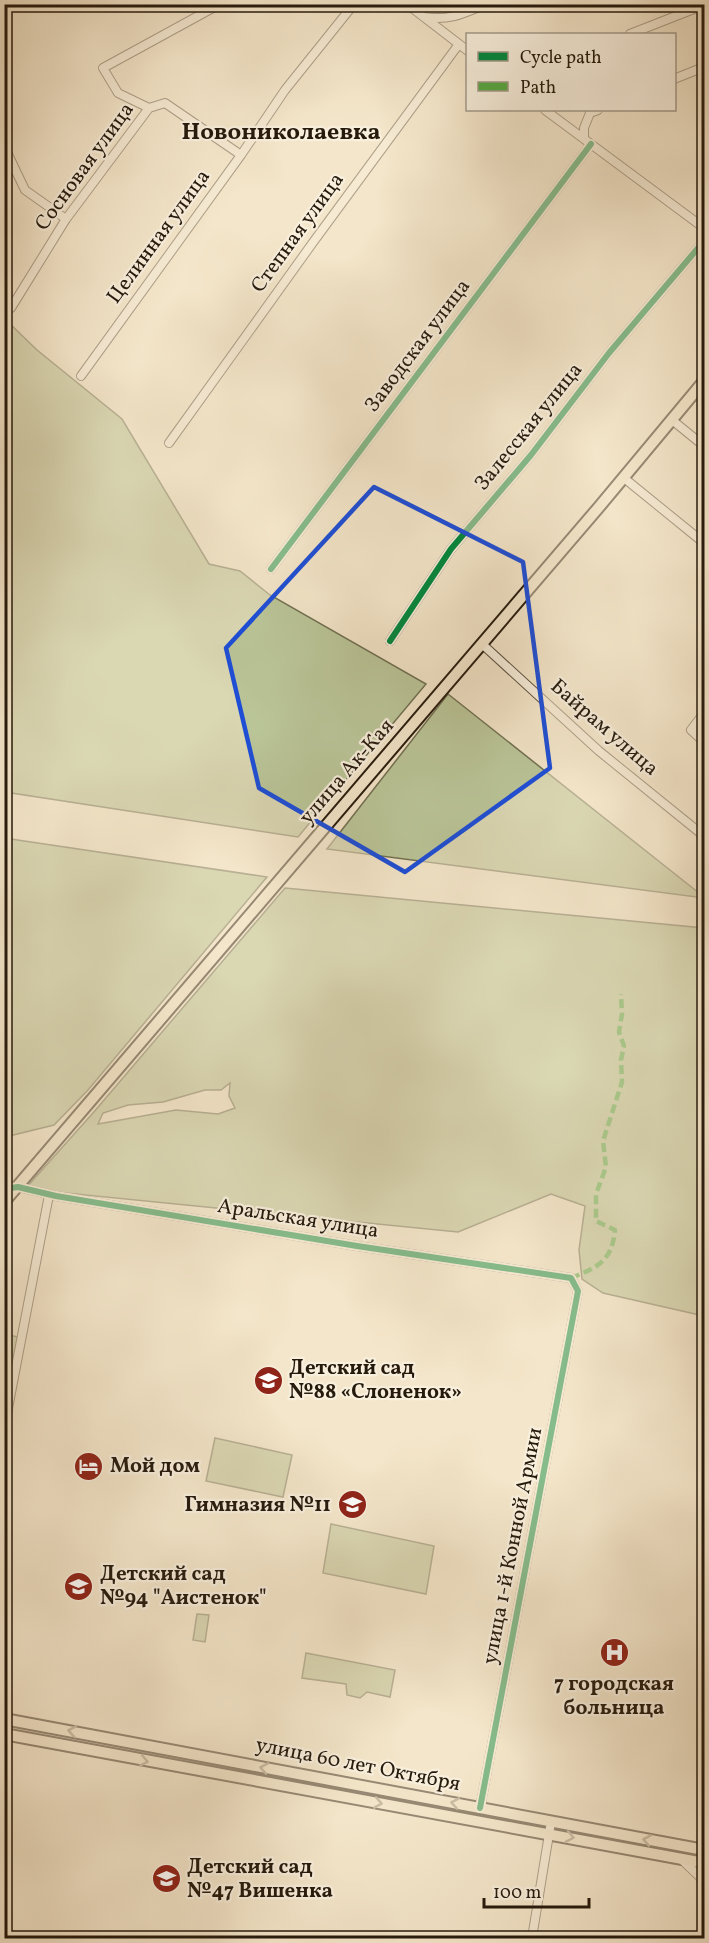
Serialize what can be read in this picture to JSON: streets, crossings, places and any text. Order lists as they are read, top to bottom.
{
  "streets": {
    "main road": ["улица Ак-Кая", "улица 60 лет Октября"],
    "street": [
      "Сосновая улица",
      "Степная улица",
      "Целинная улица",
      "Заводская улица",
      "Залесская улица",
      "Байрам улица",
      "Аральская улица",
      "улица 1-й Конной Армии"
    ]
  },
  "crossings": [
    ["Сосновая улица", "Целинная улица"],
    ["Байрам улица", "улица Ак-Кая"],
    ["улица Ак-Кая", "Аральская улица"],
    ["Аральская улица", "улица 1-й Конной Армии"],
    ["улица 1-й Конной Армии", "улица 60 лет Октября"]
  ],
  "districts": ["Новониколаевка"],
  "places": {
    "school or university": [
      "Детский сад №88 «Слоненок»",
      "Гимназия №11",
      "Детский сад №94 \"Аистенок\"",
      "Детский сад №47 Вишенка"
    ],
    "hotel": ["Мой дом"],
    "hospital": ["7 городская больница"]
  },
  "legend": ["Cycle path", "Path"],
  "scale_bar": "100 m"
}
